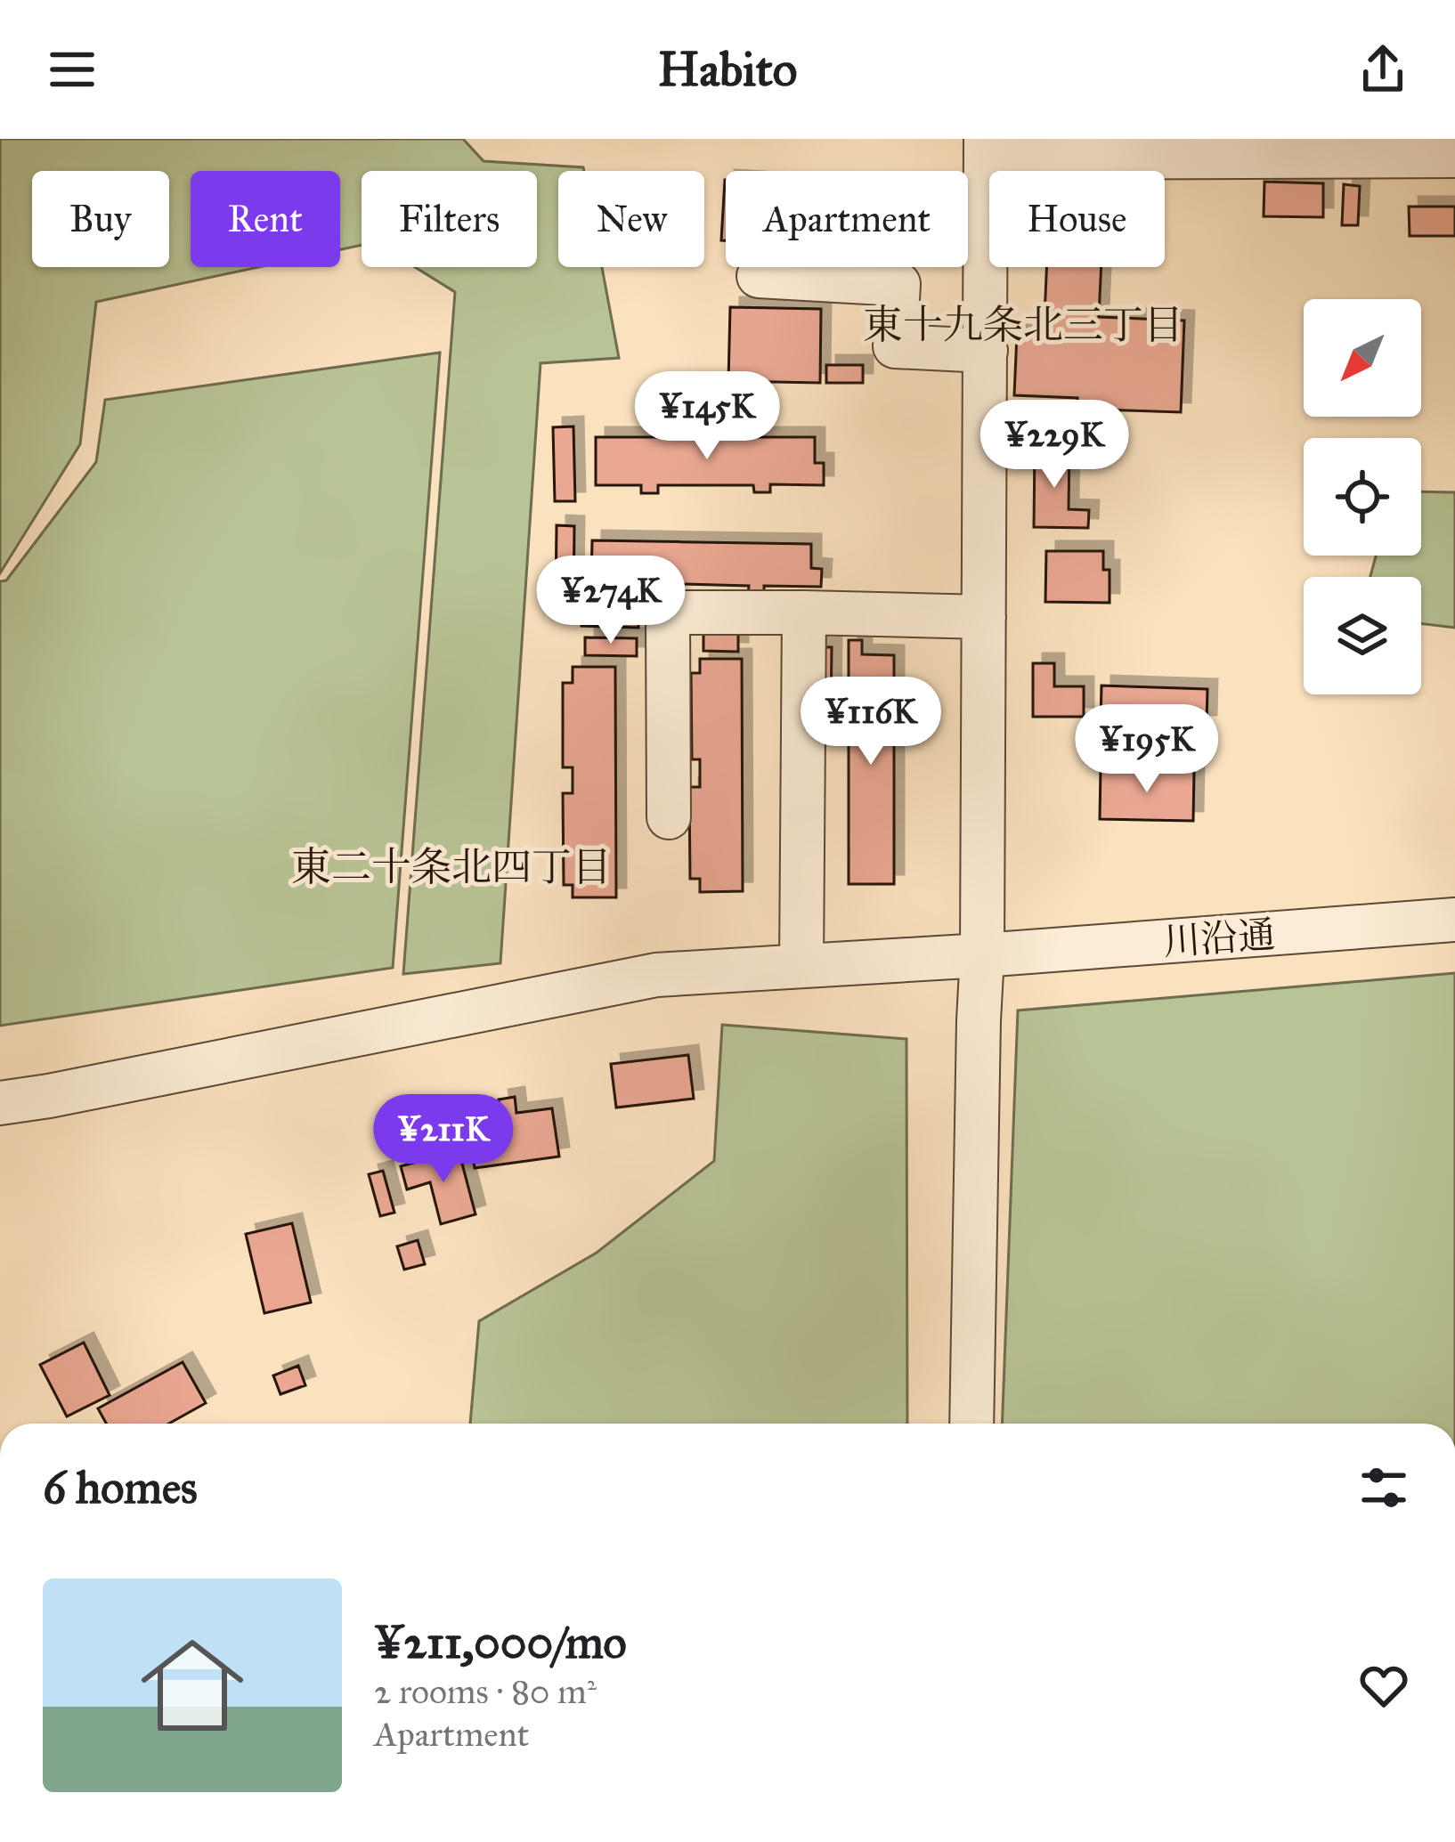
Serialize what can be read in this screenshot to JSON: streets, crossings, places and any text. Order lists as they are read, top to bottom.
{
  "streets": {
    "street": ["川沿通"]
  },
  "districts": ["東十九条北三丁目", "東二十条北四丁目"],
  "north": "bottom left",
  "page": {
    "header": "Habito",
    "chip": [
      "Buy",
      "Rent",
      "Filters",
      "New",
      "Apartment",
      "House"
    ],
    "price": [
      "¥145K",
      "¥229K",
      "¥274K",
      "¥116K",
      "¥195K",
      "¥211K"
    ],
    "heading": "6 homes",
    "list": [
      {
        "name": "¥211,000/mo",
        "note": "2 rooms · 80 m² · Apartment"
      }
    ]
  }
}
